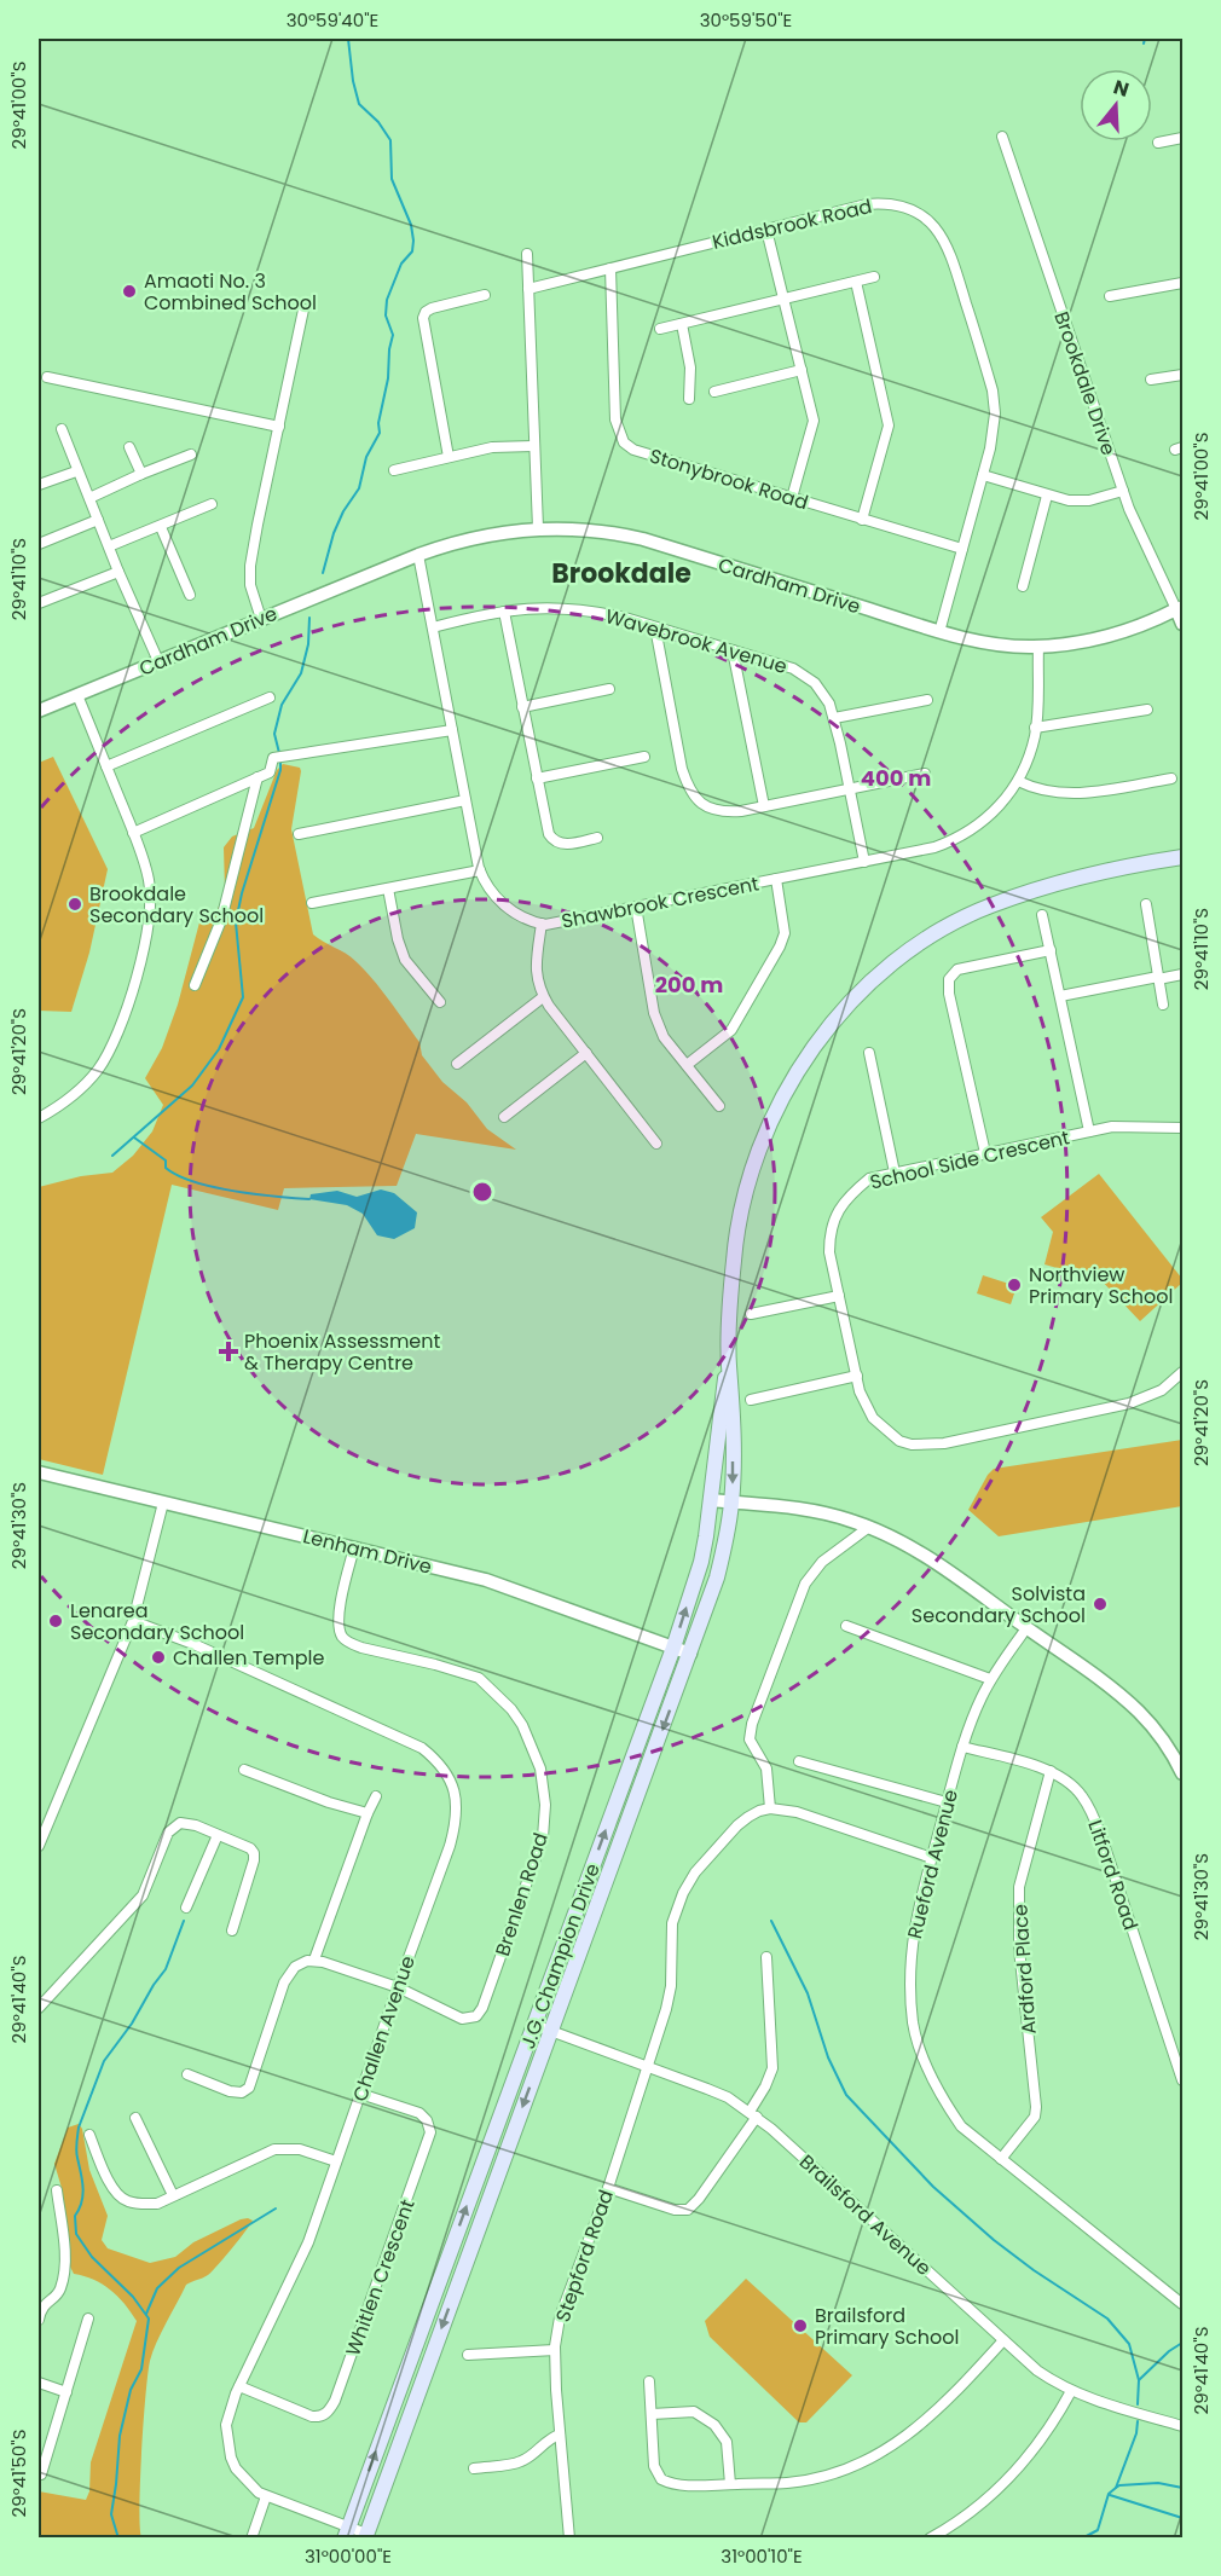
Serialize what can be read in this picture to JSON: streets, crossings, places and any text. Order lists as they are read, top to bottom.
{
  "streets": {
    "main road": ["J.G. Champion Drive"],
    "street": [
      "Kiddsbrook Road",
      "Brookdale Drive",
      "Stonybrook Road",
      "Cardham Drive",
      "Wavebrook Avenue",
      "Shawbrook Crescent",
      "School Side Crescent",
      "Lenham Drive",
      "Rueford Avenue",
      "Litford Road",
      "Brenlen Road",
      "Ardford Place",
      "Challen Avenue",
      "Brailsford Avenue",
      "Stepford Road",
      "Whitlen Crescent"
    ]
  },
  "crossings": [
    ["Kiddsbrook Road", "Stonybrook Road"],
    ["Kiddsbrook Road", "Cardham Drive"],
    ["Brookdale Drive", "Cardham Drive"],
    ["Cardham Drive", "Shawbrook Crescent"],
    ["Wavebrook Avenue", "Shawbrook Crescent"],
    ["Lenham Drive", "Brenlen Road"],
    ["Lenham Drive", "J.G. Champion Drive"],
    ["Rueford Avenue", "Litford Road"],
    ["Rueford Avenue", "Ardford Place"],
    ["Litford Road", "Ardford Place"],
    ["Brenlen Road", "Challen Avenue"],
    ["J.G. Champion Drive", "Challen Avenue"],
    ["J.G. Champion Drive", "Brailsford Avenue"],
    ["Challen Avenue", "Whitlen Crescent"],
    ["Brailsford Avenue", "Stepford Road"]
  ],
  "districts": ["Brookdale"],
  "places": {
    "other": [
      "Amaoti No. 3 Combined School",
      "Brookdale Secondary School",
      "Northview Primary School",
      "Solvista Secondary School",
      "Lenarea Secondary School",
      "Challen Temple",
      "Brailsford Primary School"
    ],
    "health": ["Phoenix Assessment & Therapy Centre"]
  },
  "north": "top",
  "coordinates": [
    "30°59'40\"E",
    "30°59'50\"E",
    "29°41'00\"S",
    "29°41'10\"S",
    "29°41'20\"S",
    "29°41'30\"S",
    "29°41'40\"S",
    "29°41'50\"S",
    "31°00'00\"E",
    "31°00'10\"E"
  ],
  "rings": ["400 m", "200 m"]
}
